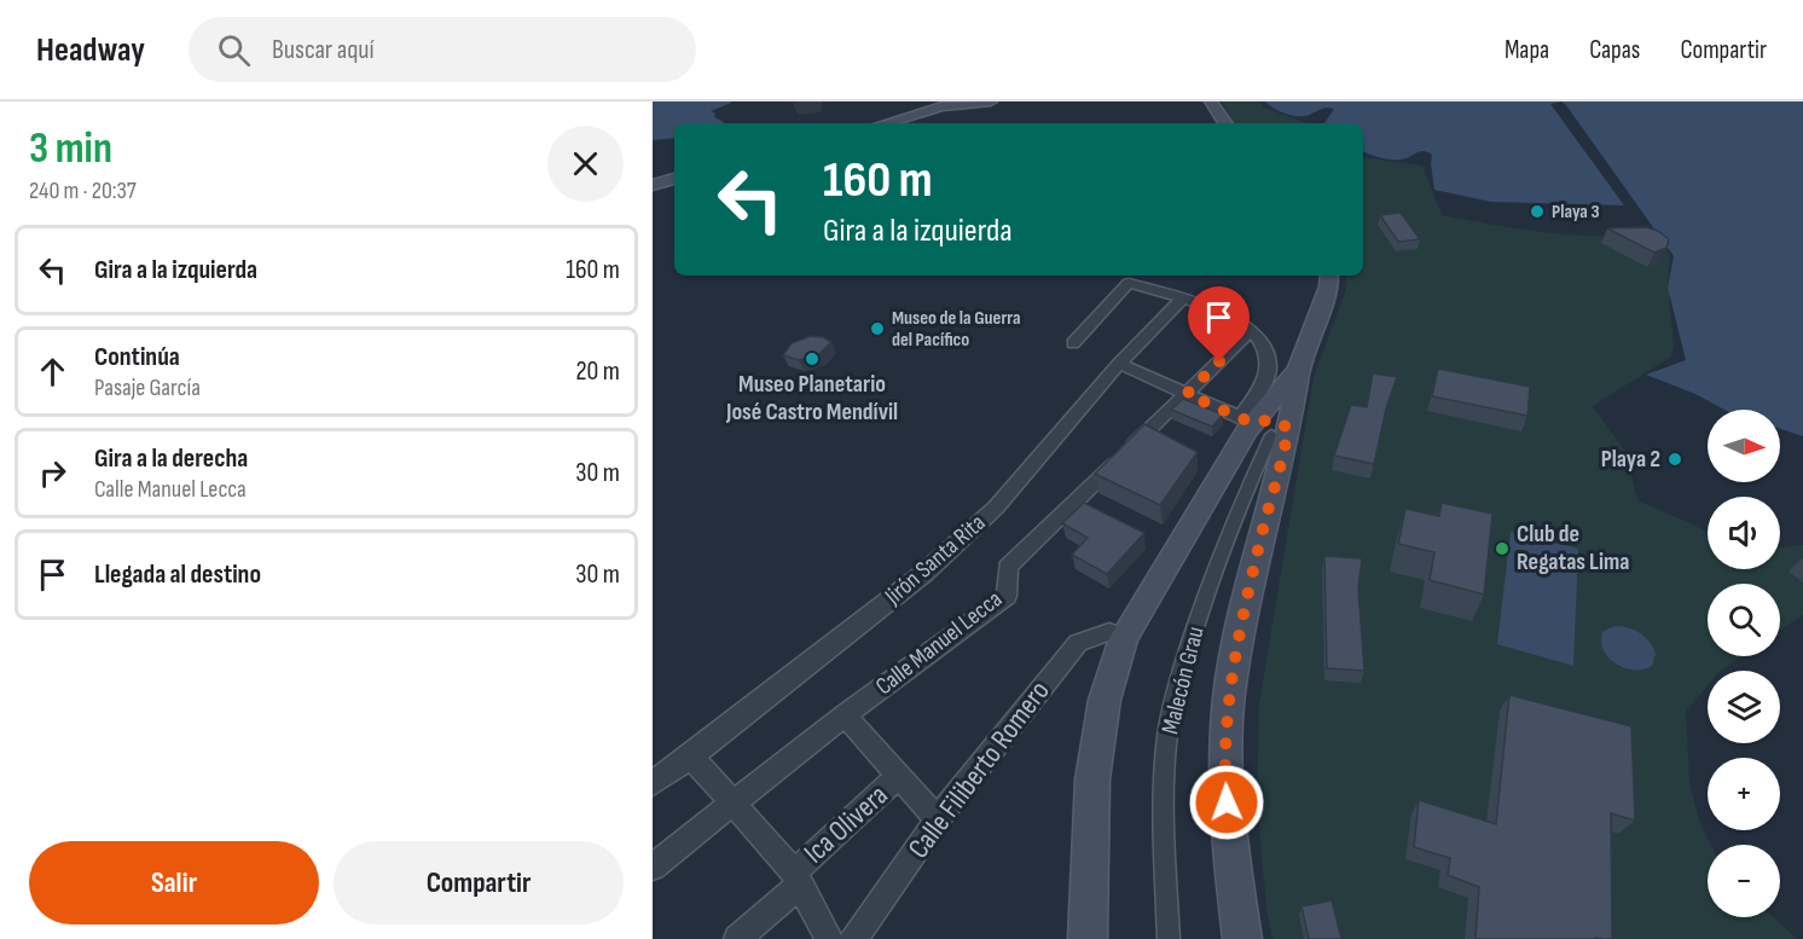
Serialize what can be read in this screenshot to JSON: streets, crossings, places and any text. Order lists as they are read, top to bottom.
{
  "streets": {
    "street": [
      "Jirón Santa Rita",
      "Calle Manuel Lecca",
      "Malecón Grau",
      "Calle Filiberto Romero",
      "Ica Olivera"
    ]
  },
  "places": [
    "Playa 3",
    "Museo de la Guerra del Pacífico",
    "Museo Planetario José Castro Mendívil",
    "Playa 2",
    "Club de Regatas Lima"
  ],
  "north": "right",
  "page": {
    "header": "Headway",
    "search": "Buscar aquí",
    "nav": ["Mapa", "Capas", "Compartir"],
    "heading": ["3 min", "240 m · 20:37"],
    "turn": ["160 m", "Gira a la izquierda"],
    "list": [
      {
        "name": "Gira a la izquierda",
        "value": "160 m"
      },
      {
        "name": "Continúa",
        "note": "Pasaje García",
        "value": "20 m"
      },
      {
        "name": "Gira a la derecha",
        "note": "Calle Manuel Lecca",
        "value": "30 m"
      },
      {
        "name": "Llegada al destino",
        "value": "30 m"
      }
    ],
    "map_buttons": ["+", "−"],
    "buttons": ["Salir", "Compartir"]
  }
}
